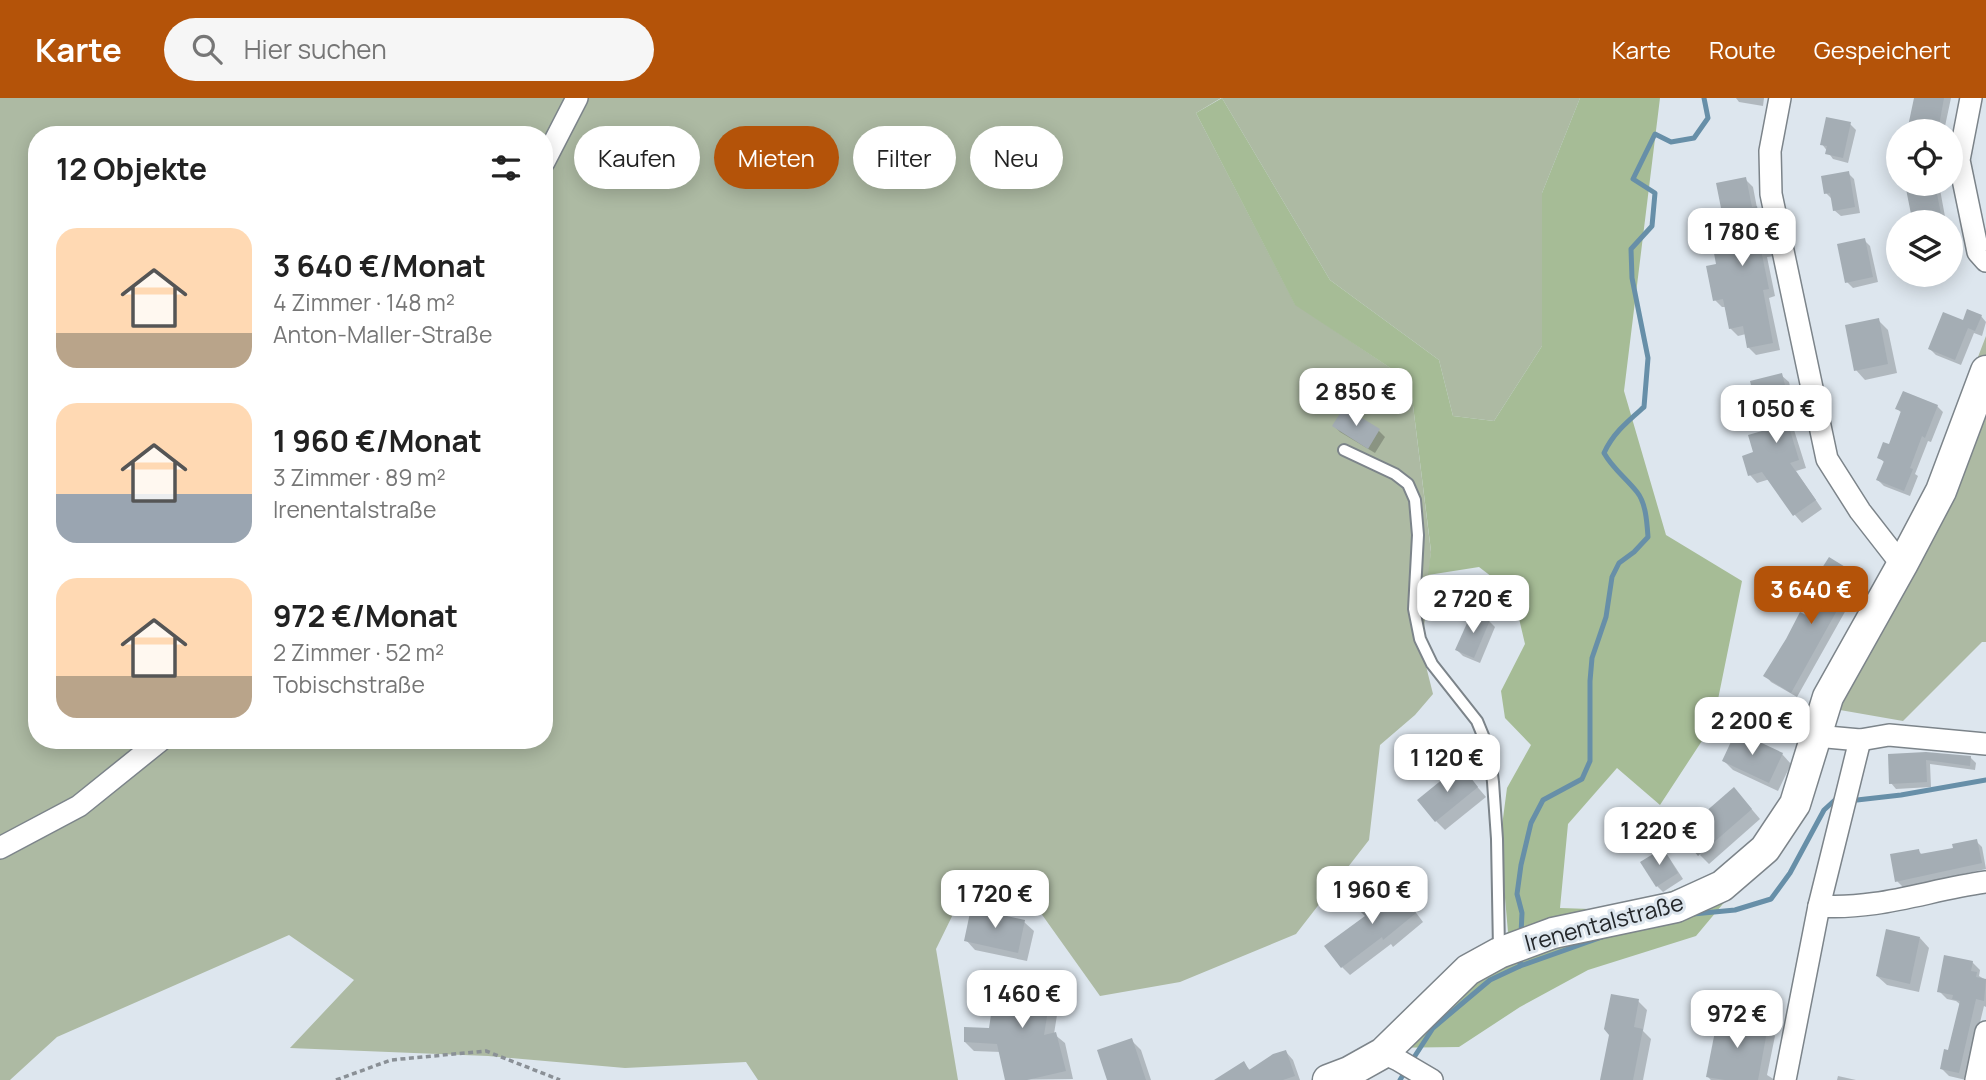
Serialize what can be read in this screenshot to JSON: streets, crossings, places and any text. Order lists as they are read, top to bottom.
{
  "streets": {
    "street": ["Irenentalstraße"]
  },
  "page": {
    "header": "Karte",
    "search": "Hier suchen",
    "nav": ["Karte", "Route", "Gespeichert"],
    "chip": [
      "Kaufen",
      "Mieten",
      "Filter",
      "Neu"
    ],
    "heading": "12 Objekte",
    "price": [
      "1 780 €",
      "2 850 €",
      "1 050 €",
      "3 640 €",
      "2 720 €",
      "2 200 €",
      "1 120 €",
      "1 220 €",
      "1 960 €",
      "1 720 €",
      "1 460 €",
      "972 €"
    ],
    "list": [
      {
        "name": "3 640 €/Monat",
        "note": "4 Zimmer · 148 m² · Anton-Maller-Straße"
      },
      {
        "name": "1 960 €/Monat",
        "note": "3 Zimmer · 89 m² · Irenentalstraße"
      },
      {
        "name": "972 €/Monat",
        "note": "2 Zimmer · 52 m² · Tobischstraße"
      }
    ]
  }
}
